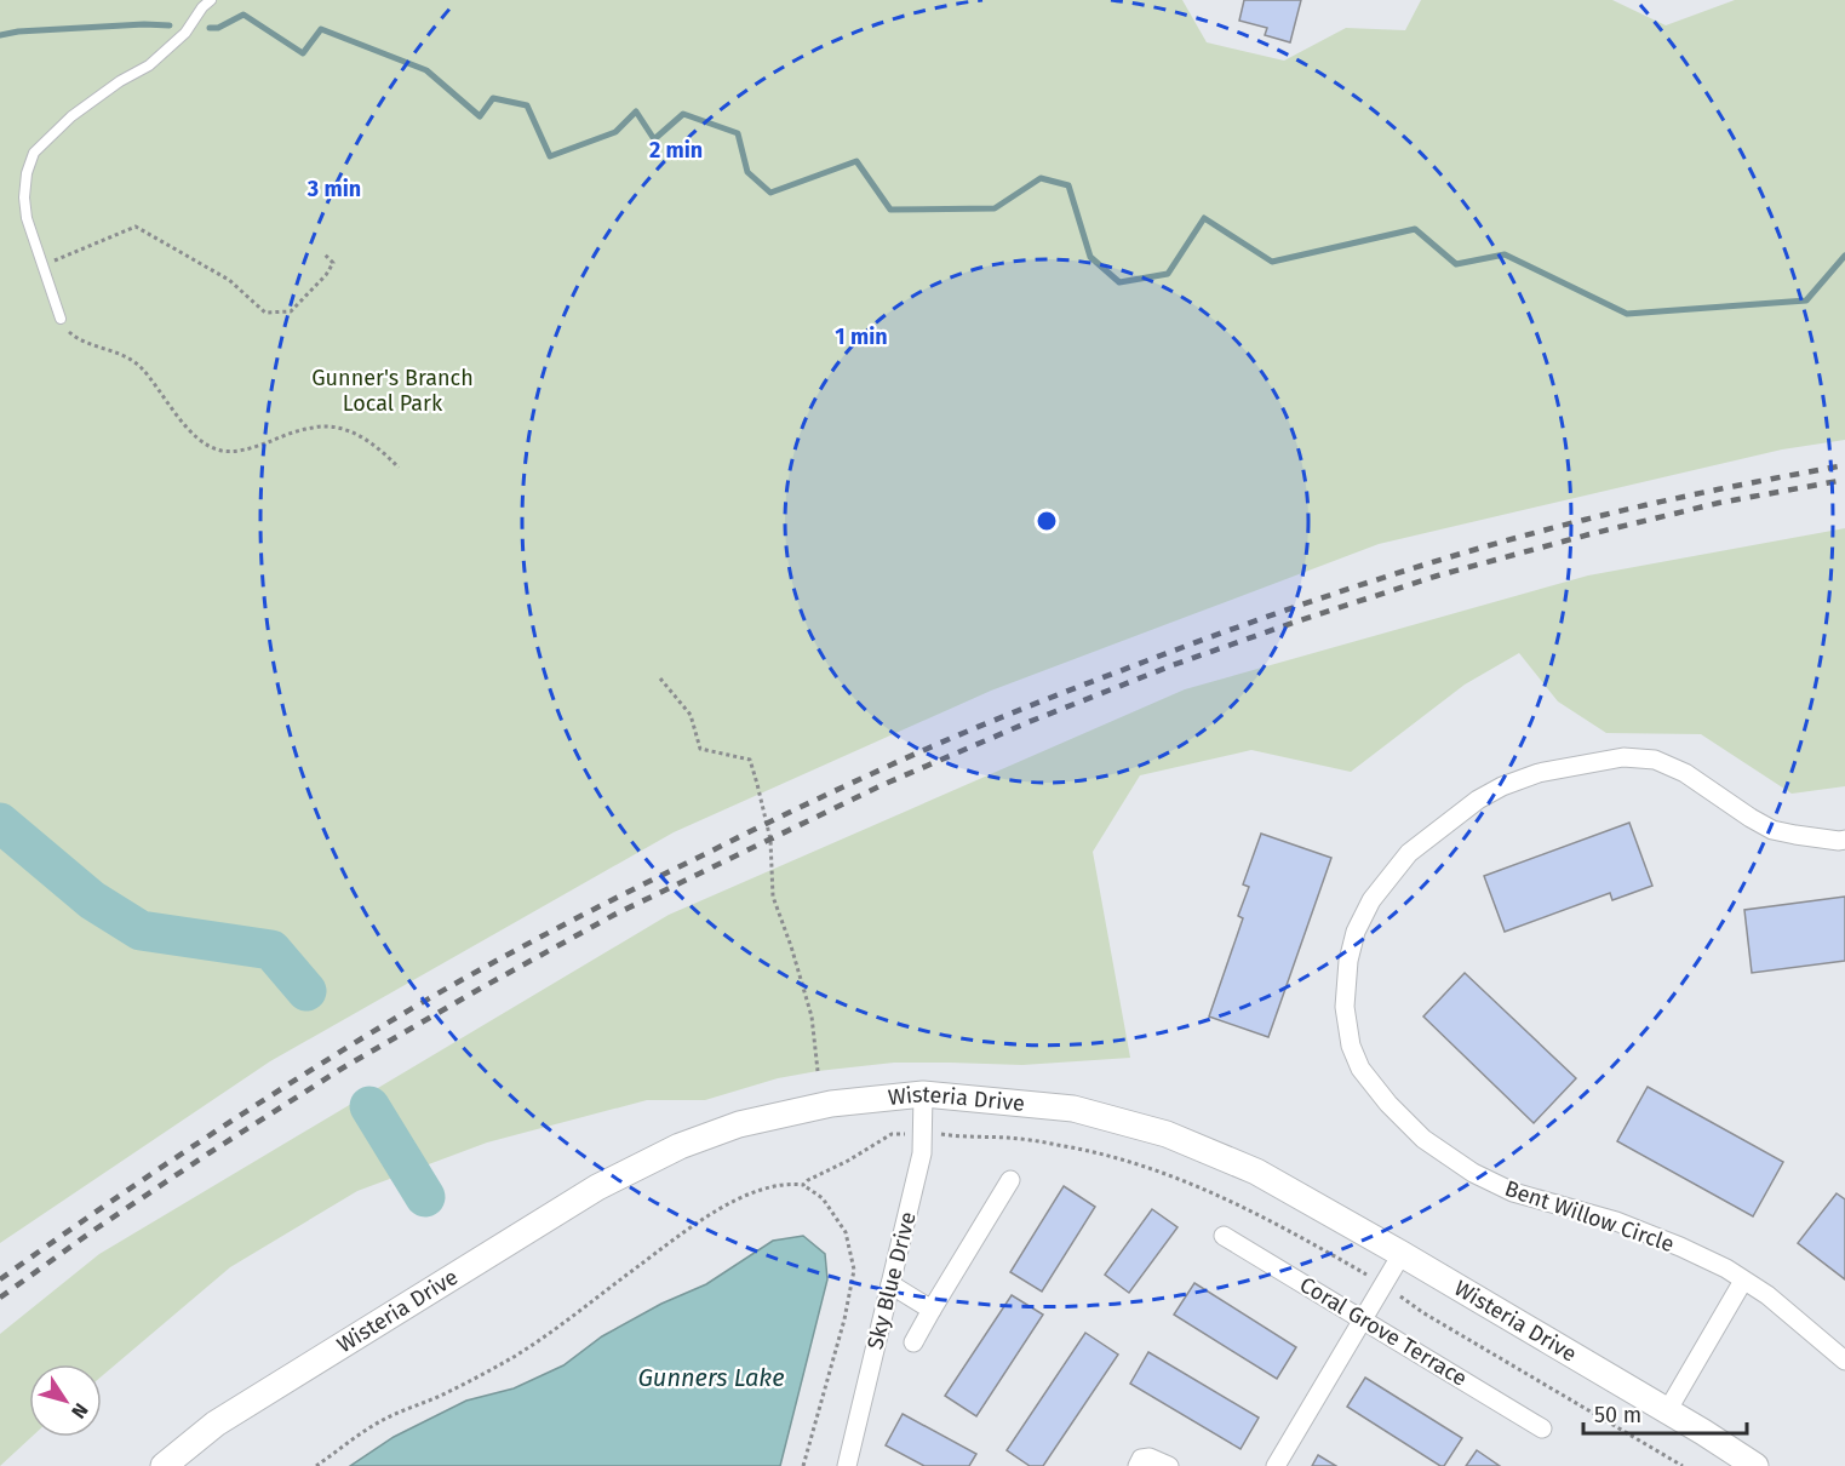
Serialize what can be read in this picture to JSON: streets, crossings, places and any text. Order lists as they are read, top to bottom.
{
  "streets": {
    "street": [
      "Wisteria Drive",
      "Bent Willow Circle",
      "Sky Blue Drive",
      "Coral Grove Terrace"
    ]
  },
  "crossings": [
    ["Wisteria Drive", "Sky Blue Drive"]
  ],
  "water": ["Gunners Lake"],
  "parks": ["Gunner's Branch Local Park"],
  "scale_bar": "50 m",
  "north": "bottom right",
  "rings": ["2 min", "3 min", "1 min"]
}
